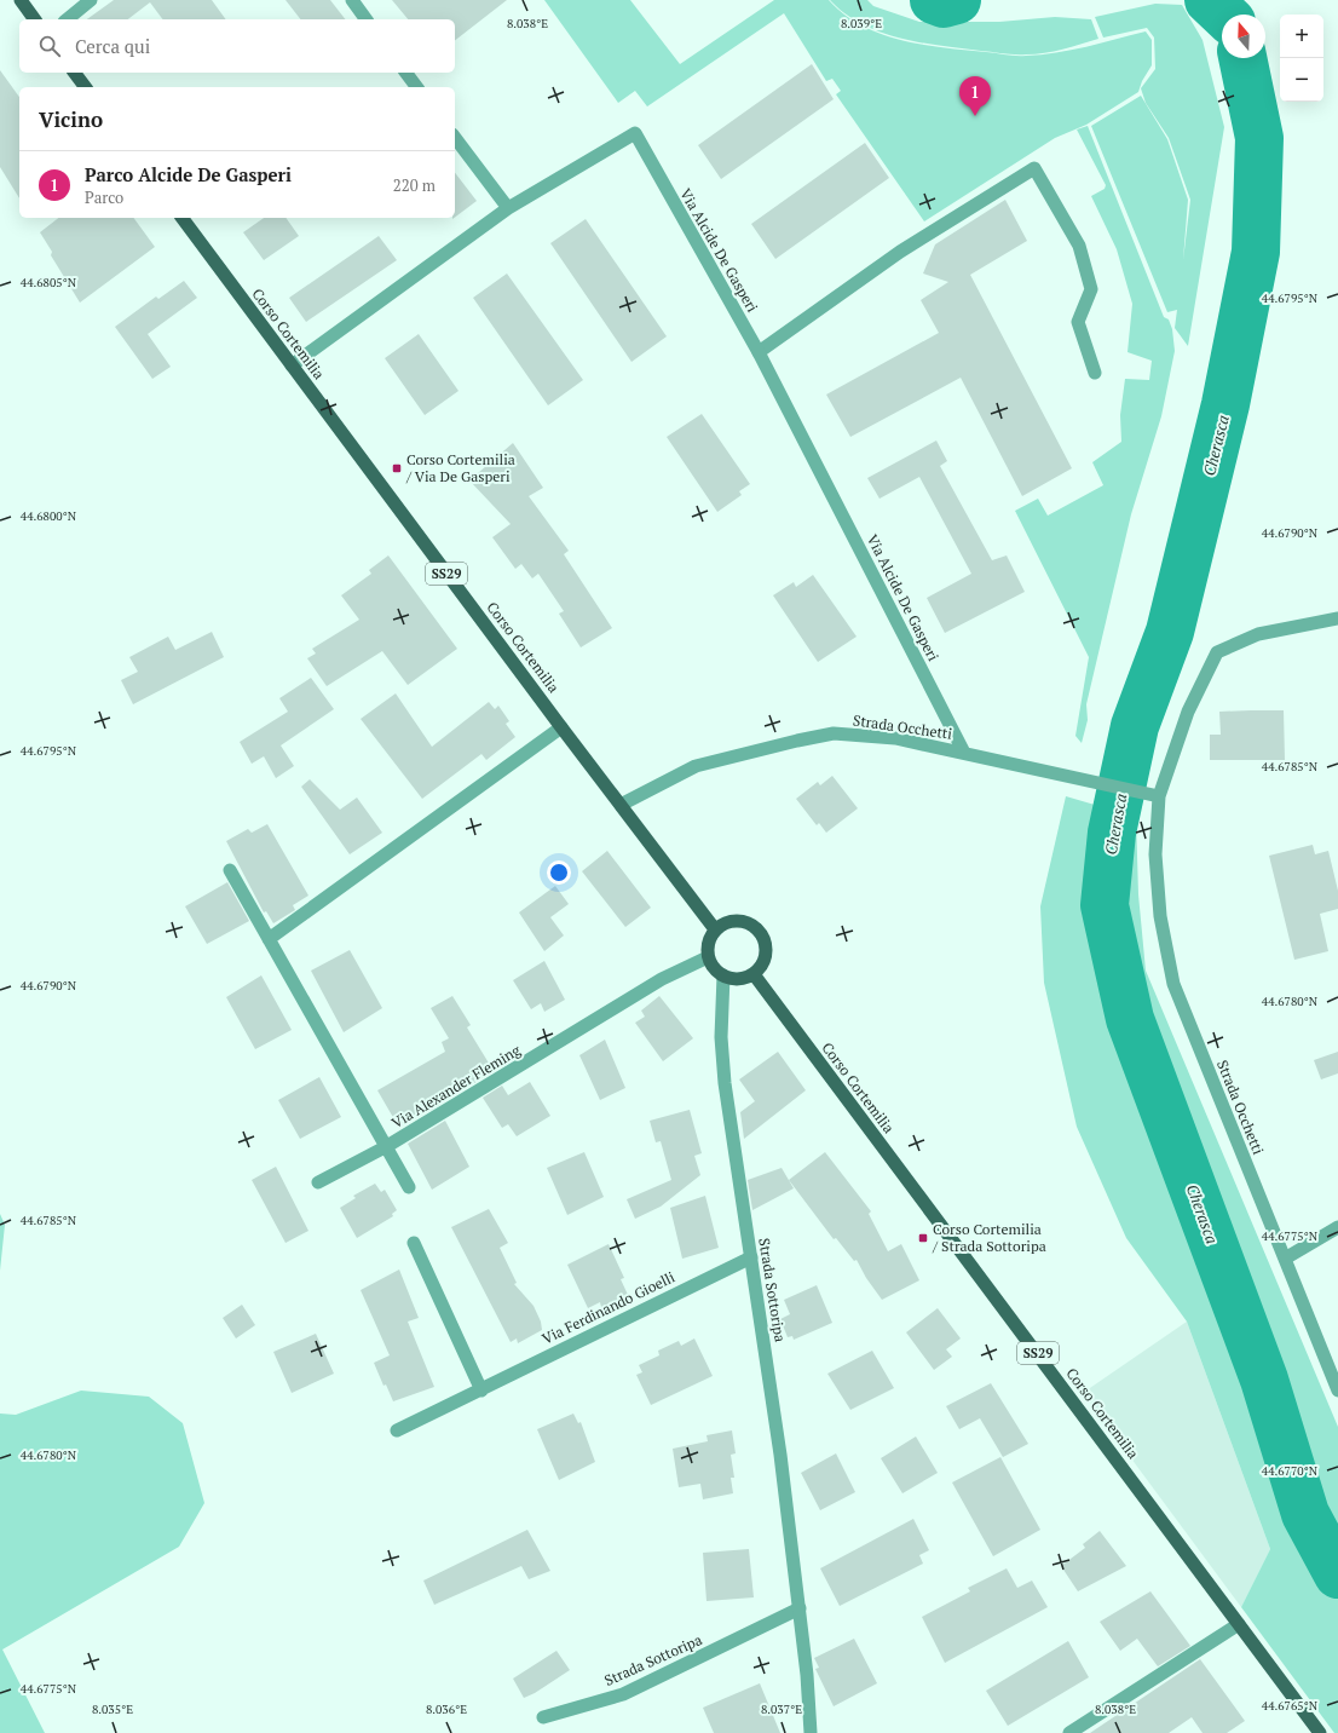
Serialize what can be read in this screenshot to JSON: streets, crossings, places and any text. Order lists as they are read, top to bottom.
{
  "streets": {
    "main road": ["Corso Cortemilia", "SS29"],
    "street": [
      "Via Alcide De Gasperi",
      "Strada Occhetti",
      "Via Alexander Fleming",
      "Strada Sottoripa",
      "Via Ferdinando Gioelli"
    ]
  },
  "crossings": [
    ["Via Alcide De Gasperi", "Corso Cortemilia"],
    ["Via Alcide De Gasperi", "Strada Occhetti"],
    ["Corso Cortemilia", "Strada Occhetti"],
    ["Corso Cortemilia", "Via Alexander Fleming"],
    ["Corso Cortemilia", "Strada Sottoripa"],
    ["Via Alexander Fleming", "Strada Sottoripa"],
    ["Strada Sottoripa", "Via Ferdinando Gioelli"]
  ],
  "water": ["Cherasca"],
  "places": {
    "transit": ["Corso Cortemilia / Via De Gasperi", "Corso Cortemilia / Strada Sottoripa"]
  },
  "north": "top",
  "page": {
    "map_buttons": ["+", "−"],
    "search": "Cerca qui",
    "pins": "1",
    "heading": "Vicino",
    "list": [
      {
        "mark": "1",
        "name": "Parco Alcide De Gasperi",
        "note": "Parco",
        "value": "220 m"
      }
    ]
  },
  "coordinates": [
    "8.038°E",
    "8.039°E",
    "44.6805°N",
    "44.6795°N",
    "44.6800°N",
    "44.6790°N",
    "44.6785°N",
    "44.6780°N",
    "44.6775°N",
    "44.6770°N",
    "44.6765°N",
    "8.035°E",
    "8.036°E",
    "8.037°E"
  ]
}
